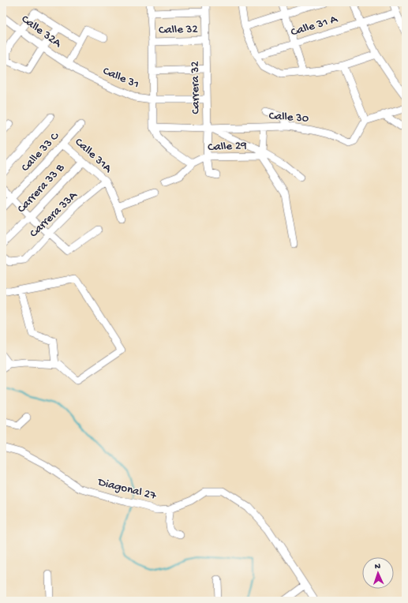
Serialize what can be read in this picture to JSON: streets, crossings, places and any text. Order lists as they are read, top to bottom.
{
  "streets": {
    "street": [
      "Calle 31 A",
      "Calle 32",
      "Calle 32A",
      "Calle 31",
      "Carrera 32",
      "Calle 30",
      "Calle 29",
      "Calle 33 C",
      "Calle 31A",
      "Carrera 33 B",
      "Carrera 33A",
      "Diagonal 27"
    ]
  },
  "crossings": [
    ["Calle 32", "Carrera 32"],
    ["Calle 32A", "Calle 31"],
    ["Calle 31", "Carrera 32"],
    ["Carrera 32", "Calle 30"],
    ["Carrera 32", "Calle 29"],
    ["Calle 33 C", "Calle 31A"],
    ["Calle 31A", "Carrera 33 B"],
    ["Calle 31A", "Carrera 33A"]
  ],
  "north": "top"
}
